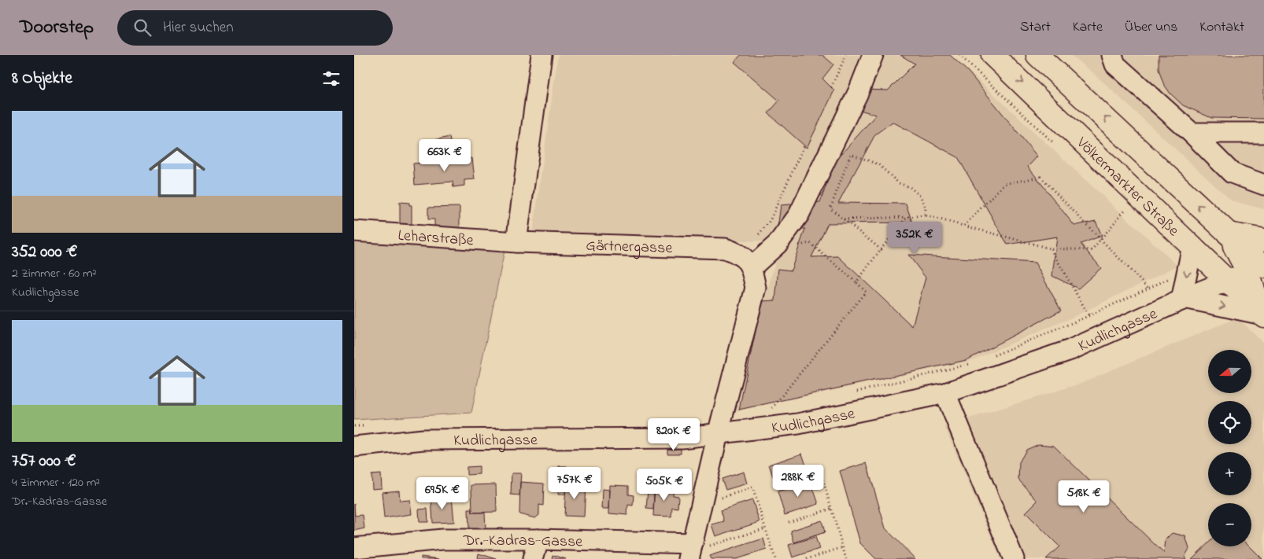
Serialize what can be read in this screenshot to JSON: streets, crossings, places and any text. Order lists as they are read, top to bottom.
{
  "streets": {
    "main road": ["Völkermarkter Straße"],
    "street": [
      "Leharstraße",
      "Gärtnergasse",
      "Kudlichgasse",
      "Dr.-Kadras-Gasse"
    ]
  },
  "crossings": [
    ["Leharstraße", "Gärtnergasse"]
  ],
  "north": "left",
  "page": {
    "header": "Doorstep",
    "search": "Hier suchen",
    "nav": [
      "Start",
      "Karte",
      "Über uns",
      "Kontakt"
    ],
    "heading": "8 Objekte",
    "list": [
      {
        "name": "352 000 €",
        "note": "2 Zimmer · 60 m² · Kudlichgasse"
      },
      {
        "name": "757 000 €",
        "note": "4 Zimmer · 120 m² · Dr.-Kadras-Gasse"
      }
    ],
    "price": [
      "663K €",
      "352K €",
      "820K €",
      "288K €",
      "757K €",
      "505K €",
      "695K €",
      "518K €"
    ],
    "map_buttons": ["+", "−"]
  }
}
